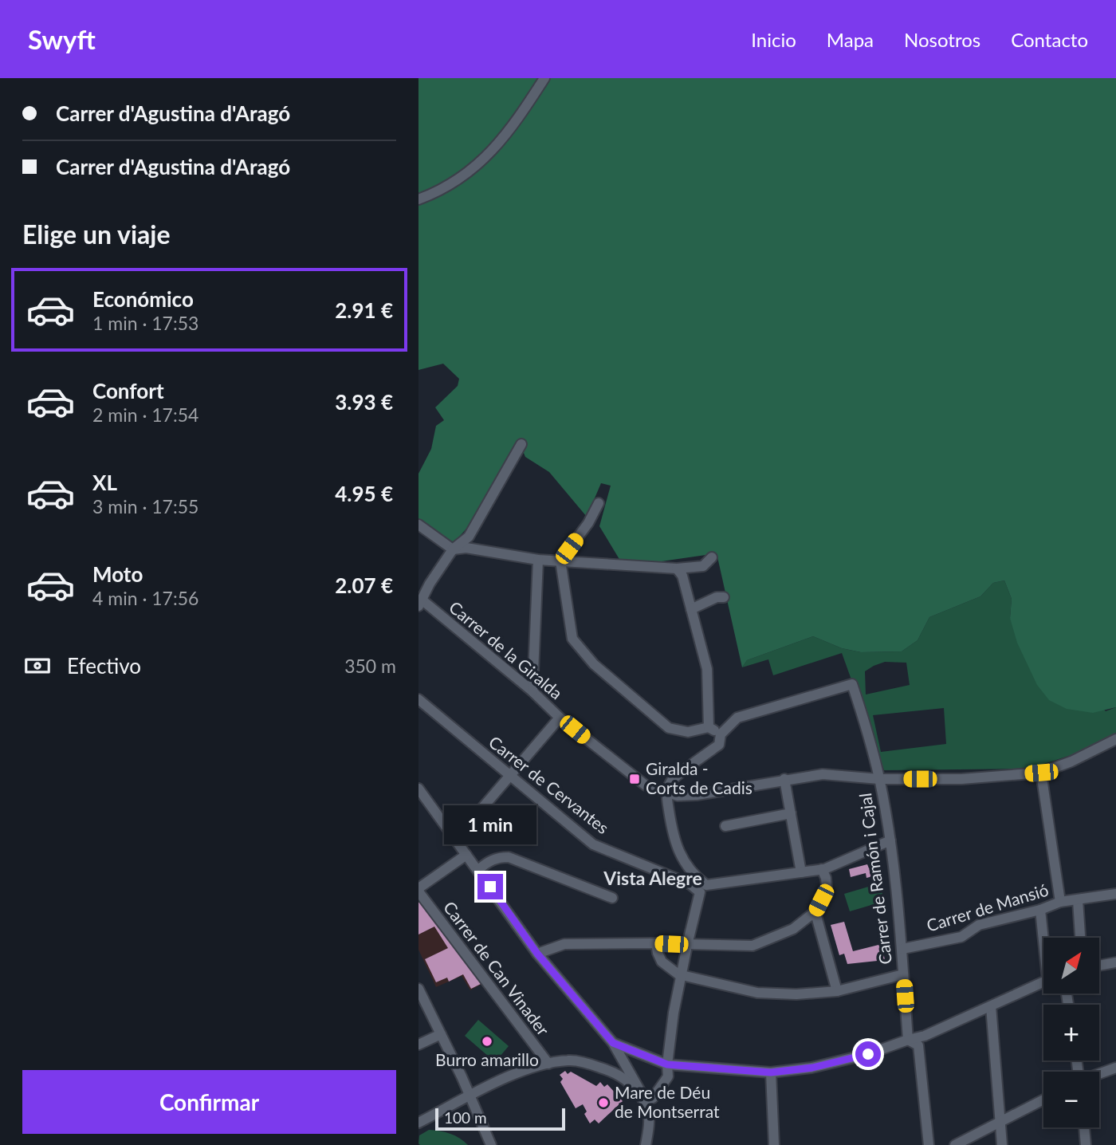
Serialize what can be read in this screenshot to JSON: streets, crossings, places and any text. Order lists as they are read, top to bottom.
{
  "streets": {
    "street": [
      "Carrer de la Giralda",
      "Carrer de Cervantes",
      "Carrer de Ramón i Cajal",
      "Carrer de Mansió",
      "Carrer de Can Vinader"
    ]
  },
  "crossings": [
    ["Carrer de la Giralda", "Carrer de Ramón i Cajal"],
    ["Carrer de Ramón i Cajal", "Carrer de Mansió"]
  ],
  "districts": ["Vista Alegre"],
  "places": {
    "transit": ["Giralda - Corts de Cadis"],
    "other": ["Burro amarillo", "Mare de Déu de Montserrat"]
  },
  "scale_bar": "100 m",
  "north": "top right",
  "page": {
    "header": "Swyft",
    "nav": [
      "Inicio",
      "Mapa",
      "Nosotros",
      "Contacto"
    ],
    "banner": ["Carrer d'Agustina d'Aragó", "Carrer d'Agustina d'Aragó"],
    "heading": "Elige un viaje",
    "list": [
      {
        "name": "Económico",
        "note": "1 min · 17:53",
        "value": "2.91 €"
      },
      {
        "name": "Confort",
        "note": "2 min · 17:54",
        "value": "3.93 €"
      },
      {
        "name": "XL",
        "note": "3 min · 17:55",
        "value": "4.95 €"
      },
      {
        "name": "Moto",
        "note": "4 min · 17:56",
        "value": "2.07 €"
      }
    ],
    "pay": ["Efectivo", "350 m"],
    "bubble": "1 min",
    "map_buttons": ["+", "−"],
    "buttons": "Confirmar",
    "scale": "100 m"
  }
}
